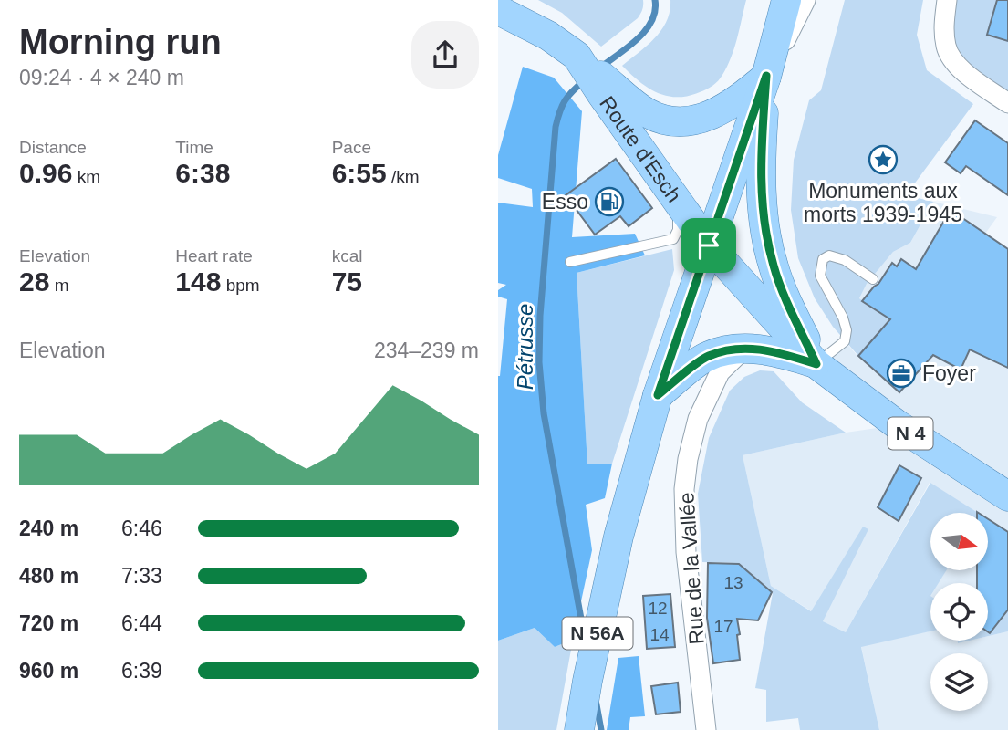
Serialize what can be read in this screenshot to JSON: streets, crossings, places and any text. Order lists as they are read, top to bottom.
{
  "streets": {
    "main road": ["Route d'Esch", "N 4", "N 56A"],
    "street": ["Rue de la Vallée"]
  },
  "crossings": [
    ["Route d'Esch", "N 4"],
    ["Route d'Esch", "N 56A"],
    ["N 4", "N 56A"]
  ],
  "water": ["Pétrusse"],
  "places": {
    "place": ["Monuments aux morts 1939-1945"],
    "fuel station": ["Esso"],
    "office": ["Foyer"]
  },
  "house_numbers": [
    "13",
    "12",
    "17",
    "14"
  ],
  "north": "right",
  "page": {
    "heading": ["Morning run", "09:24 · 4 × 240 m"],
    "stats": [
      ["Distance", "0.96 km"],
      ["Time", "6:38"],
      ["Pace", "6:55 /km"],
      ["Elevation", "28 m"],
      ["Heart rate", "148 bpm"],
      ["kcal", "75"]
    ],
    "chart": ["Elevation", "234–239 m"],
    "list": [
      {
        "name": "240 m",
        "note": "6:46"
      },
      {
        "name": "480 m",
        "note": "7:33"
      },
      {
        "name": "720 m",
        "note": "6:44"
      },
      {
        "name": "960 m",
        "note": "6:39"
      }
    ]
  }
}
